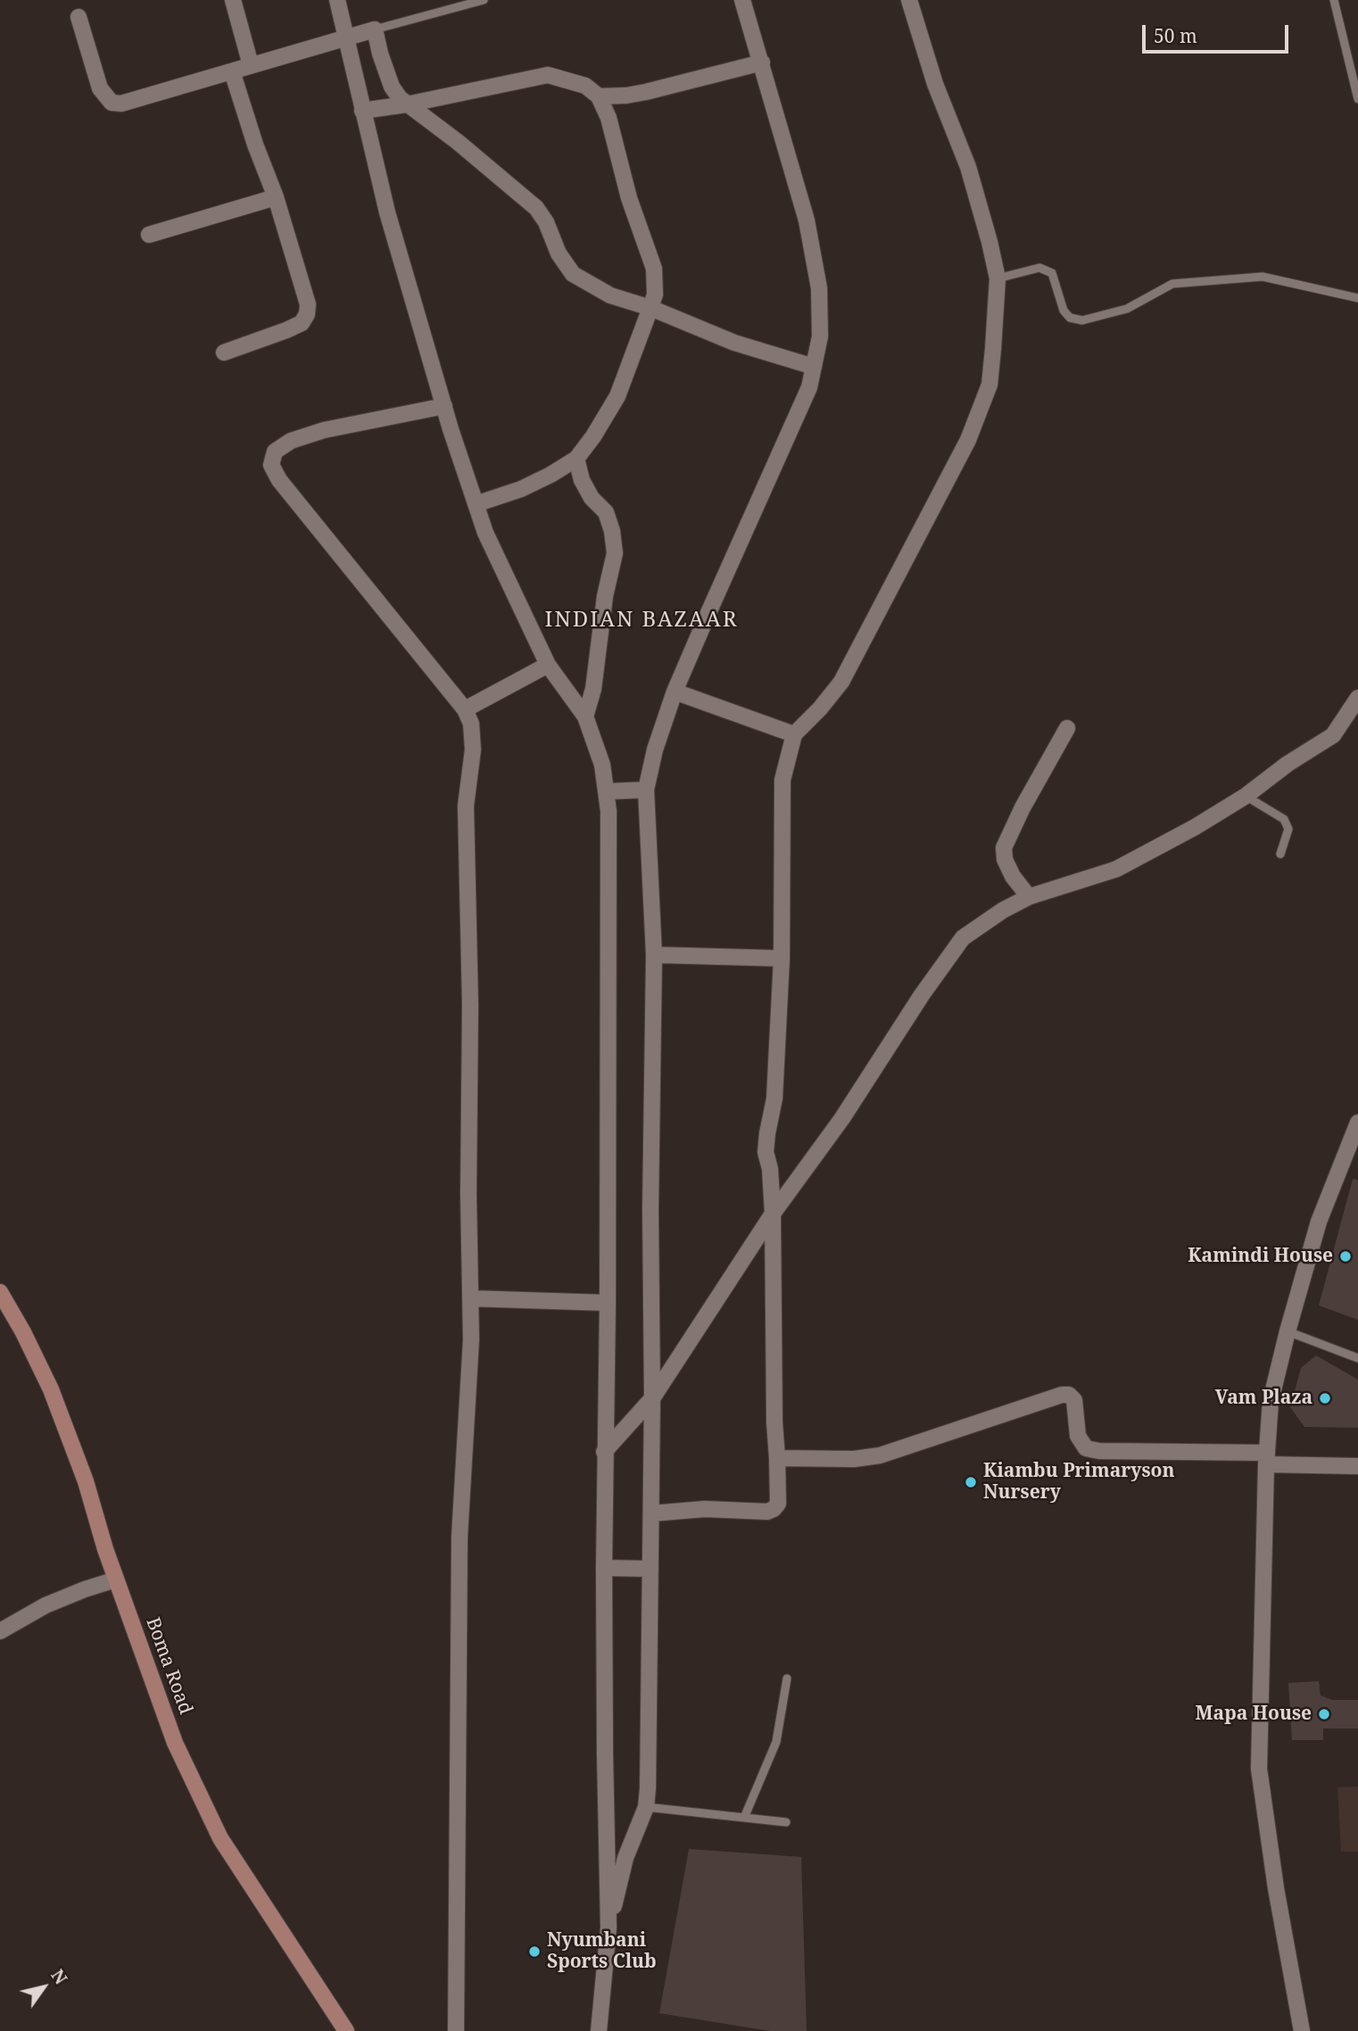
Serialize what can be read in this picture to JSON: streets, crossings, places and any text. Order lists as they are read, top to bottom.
{
  "streets": {
    "main road": ["Boma Road"]
  },
  "districts": ["INDIAN BAZAAR"],
  "places": [
    "Kamindi House",
    "Vam Plaza",
    "Kiambu Primaryson Nursery",
    "Mapa House",
    "Nyumbani Sports Club"
  ],
  "scale_bar": "50 m",
  "north": "top right"
}
